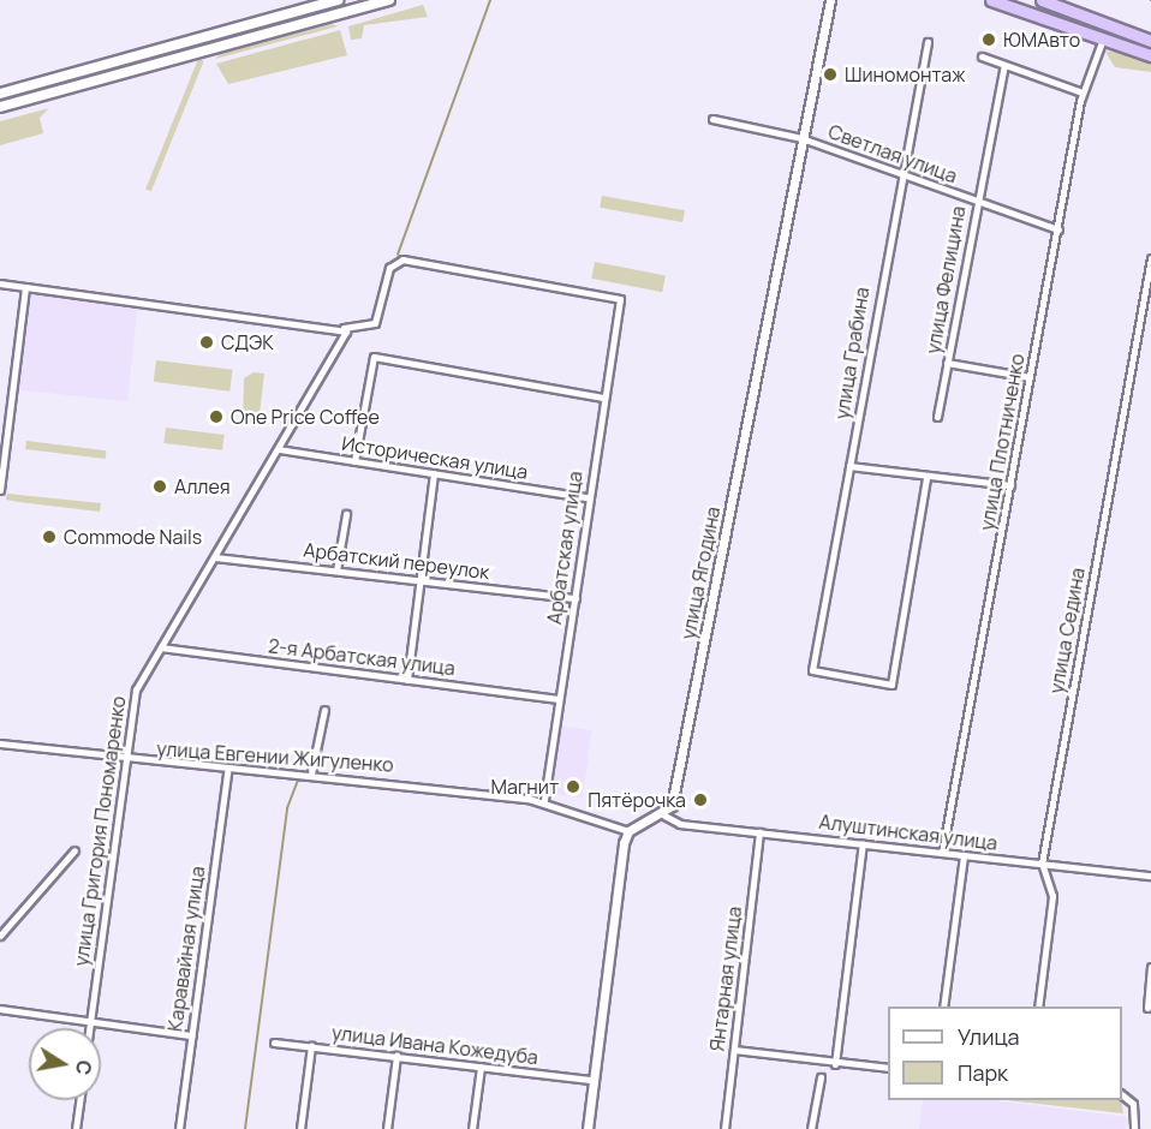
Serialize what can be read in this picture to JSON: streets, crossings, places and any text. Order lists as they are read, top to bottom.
{
  "streets": {
    "street": [
      "Светлая улица",
      "улица Фелицина",
      "улица Грабина",
      "улица Плотниченко",
      "Историческая улица",
      "Арбатская улица",
      "Арбатский переулок",
      "улица Ягодина",
      "улица Седина",
      "2-я Арбатская улица",
      "улица Евгении Жигуленко",
      "улица Григория Пономаренко",
      "Алуштинская улица",
      "Каравайная улица",
      "Янтарная улица",
      "улица Ивана Кожедуба"
    ]
  },
  "crossings": [
    ["Светлая улица", "улица Фелицина"],
    ["Светлая улица", "улица Грабина"],
    ["Светлая улица", "улица Плотниченко"],
    ["Светлая улица", "улица Ягодина"],
    ["улица Плотниченко", "Алуштинская улица"],
    ["Историческая улица", "Арбатская улица"],
    ["Историческая улица", "улица Григория Пономаренко"],
    ["Арбатская улица", "Арбатский переулок"],
    ["Арбатская улица", "2-я Арбатская улица"],
    ["Арбатская улица", "улица Евгении Жигуленко"],
    ["Арбатская улица", "улица Григория Пономаренко"],
    ["Арбатский переулок", "улица Григория Пономаренко"],
    ["улица Ягодина", "Алуштинская улица"],
    ["улица Седина", "Алуштинская улица"],
    ["2-я Арбатская улица", "улица Григория Пономаренко"],
    ["улица Евгении Жигуленко", "улица Григория Пономаренко"],
    ["улица Евгении Жигуленко", "Каравайная улица"],
    ["Алуштинская улица", "Янтарная улица"]
  ],
  "places": [
    "ЮМАвто",
    "Шиномонтаж",
    "СДЭК",
    "One Price Coffee",
    "Аллея",
    "Commode Nails",
    "Магнит",
    "Пятёрочка"
  ],
  "legend": ["Улица", "Парк"],
  "north": "right"
}
